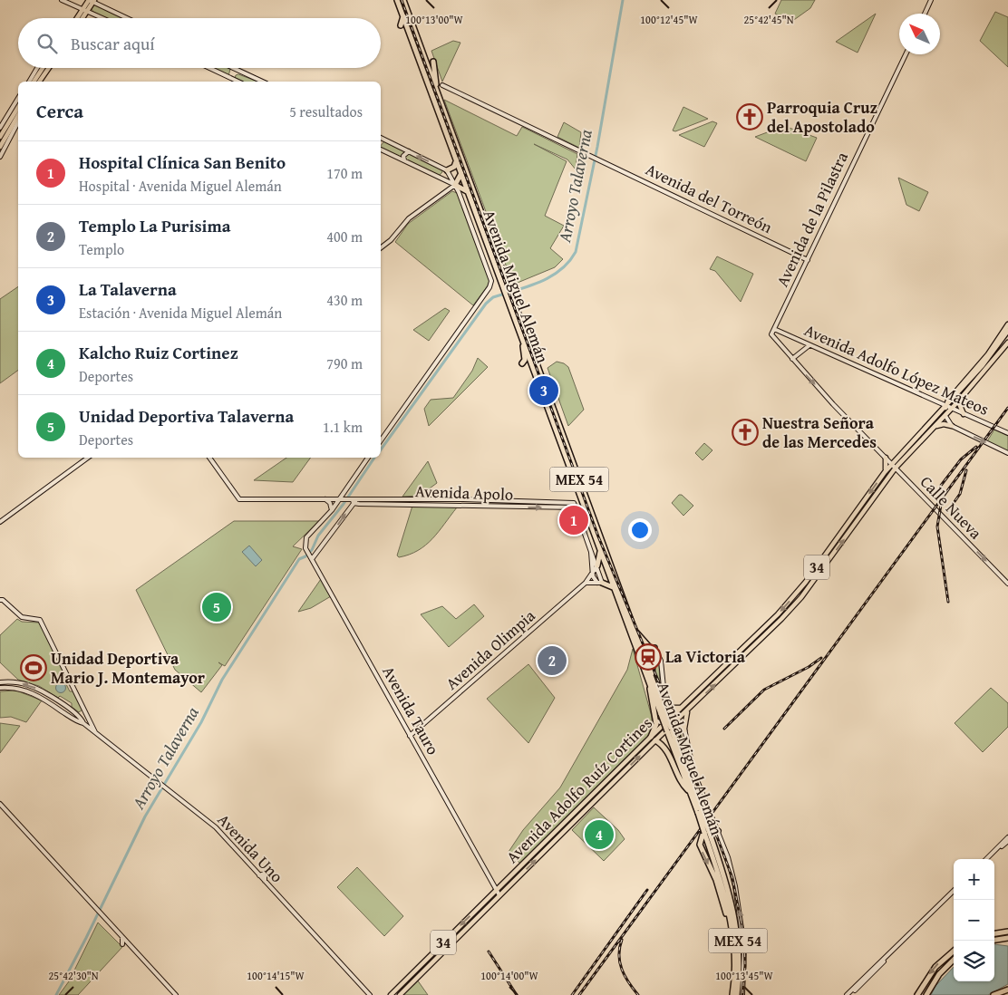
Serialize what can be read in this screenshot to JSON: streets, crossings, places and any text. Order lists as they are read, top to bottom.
{
  "streets": {
    "highway": ["Avenida Miguel Alemán", "MEX 54"],
    "main road": ["34", "Avenida Adolfo Ruíz Cortines"],
    "street": [
      "Avenida del Torreón",
      "Avenida de la Pilastra",
      "Avenida Adolfo López Mateos",
      "Avenida Apolo",
      "Calle Nueva",
      "Avenida Olimpia",
      "Avenida Tauro",
      "Avenida Uno"
    ]
  },
  "crossings": [
    ["Avenida del Torreón", "Avenida de la Pilastra"],
    ["Avenida de la Pilastra", "Avenida Adolfo López Mateos"],
    ["Avenida de la Pilastra", "Calle Nueva"],
    ["Avenida Miguel Alemán", "Avenida Adolfo Ruíz Cortines"],
    ["Avenida Adolfo López Mateos", "Avenida Adolfo Ruíz Cortines"],
    ["Calle Nueva", "Avenida Adolfo Ruíz Cortines"],
    ["Avenida Olimpia", "Avenida Tauro"],
    ["Avenida Tauro", "Avenida Adolfo Ruíz Cortines"]
  ],
  "one_way": ["Calle Nueva"],
  "water": ["Arroyo Talaverna"],
  "places": {
    "church": ["Parroquia Cruz del Apostolado", "Nuestra Señora de las Mercedes"],
    "station": ["La Victoria"],
    "sports": ["Unidad Deportiva Mario J. Montemayor"]
  },
  "north": "top left",
  "page": {
    "search": "Buscar aquí",
    "heading": ["Cerca", "5 resultados"],
    "list": [
      {
        "mark": "1",
        "name": "Hospital Clínica San Benito",
        "note": "Hospital · Avenida Miguel Alemán",
        "value": "170 m"
      },
      {
        "mark": "2",
        "name": "Templo La Purisima",
        "note": "Templo",
        "value": "400 m"
      },
      {
        "mark": "3",
        "name": "La Talaverna",
        "note": "Estación · Avenida Miguel Alemán",
        "value": "430 m"
      },
      {
        "mark": "4",
        "name": "Kalcho Ruiz Cortinez",
        "note": "Deportes",
        "value": "790 m"
      },
      {
        "mark": "5",
        "name": "Unidad Deportiva Talaverna",
        "note": "Deportes",
        "value": "1.1 km"
      }
    ],
    "pins": [
      "3",
      "1",
      "5",
      "2",
      "4"
    ],
    "map_buttons": ["+", "−"]
  },
  "coordinates": [
    "100°13'00\"W",
    "100°12'45\"W",
    "25°42'45\"N",
    "25°42'30\"N",
    "100°14'15\"W",
    "100°14'00\"W",
    "100°13'45\"W"
  ]
}
